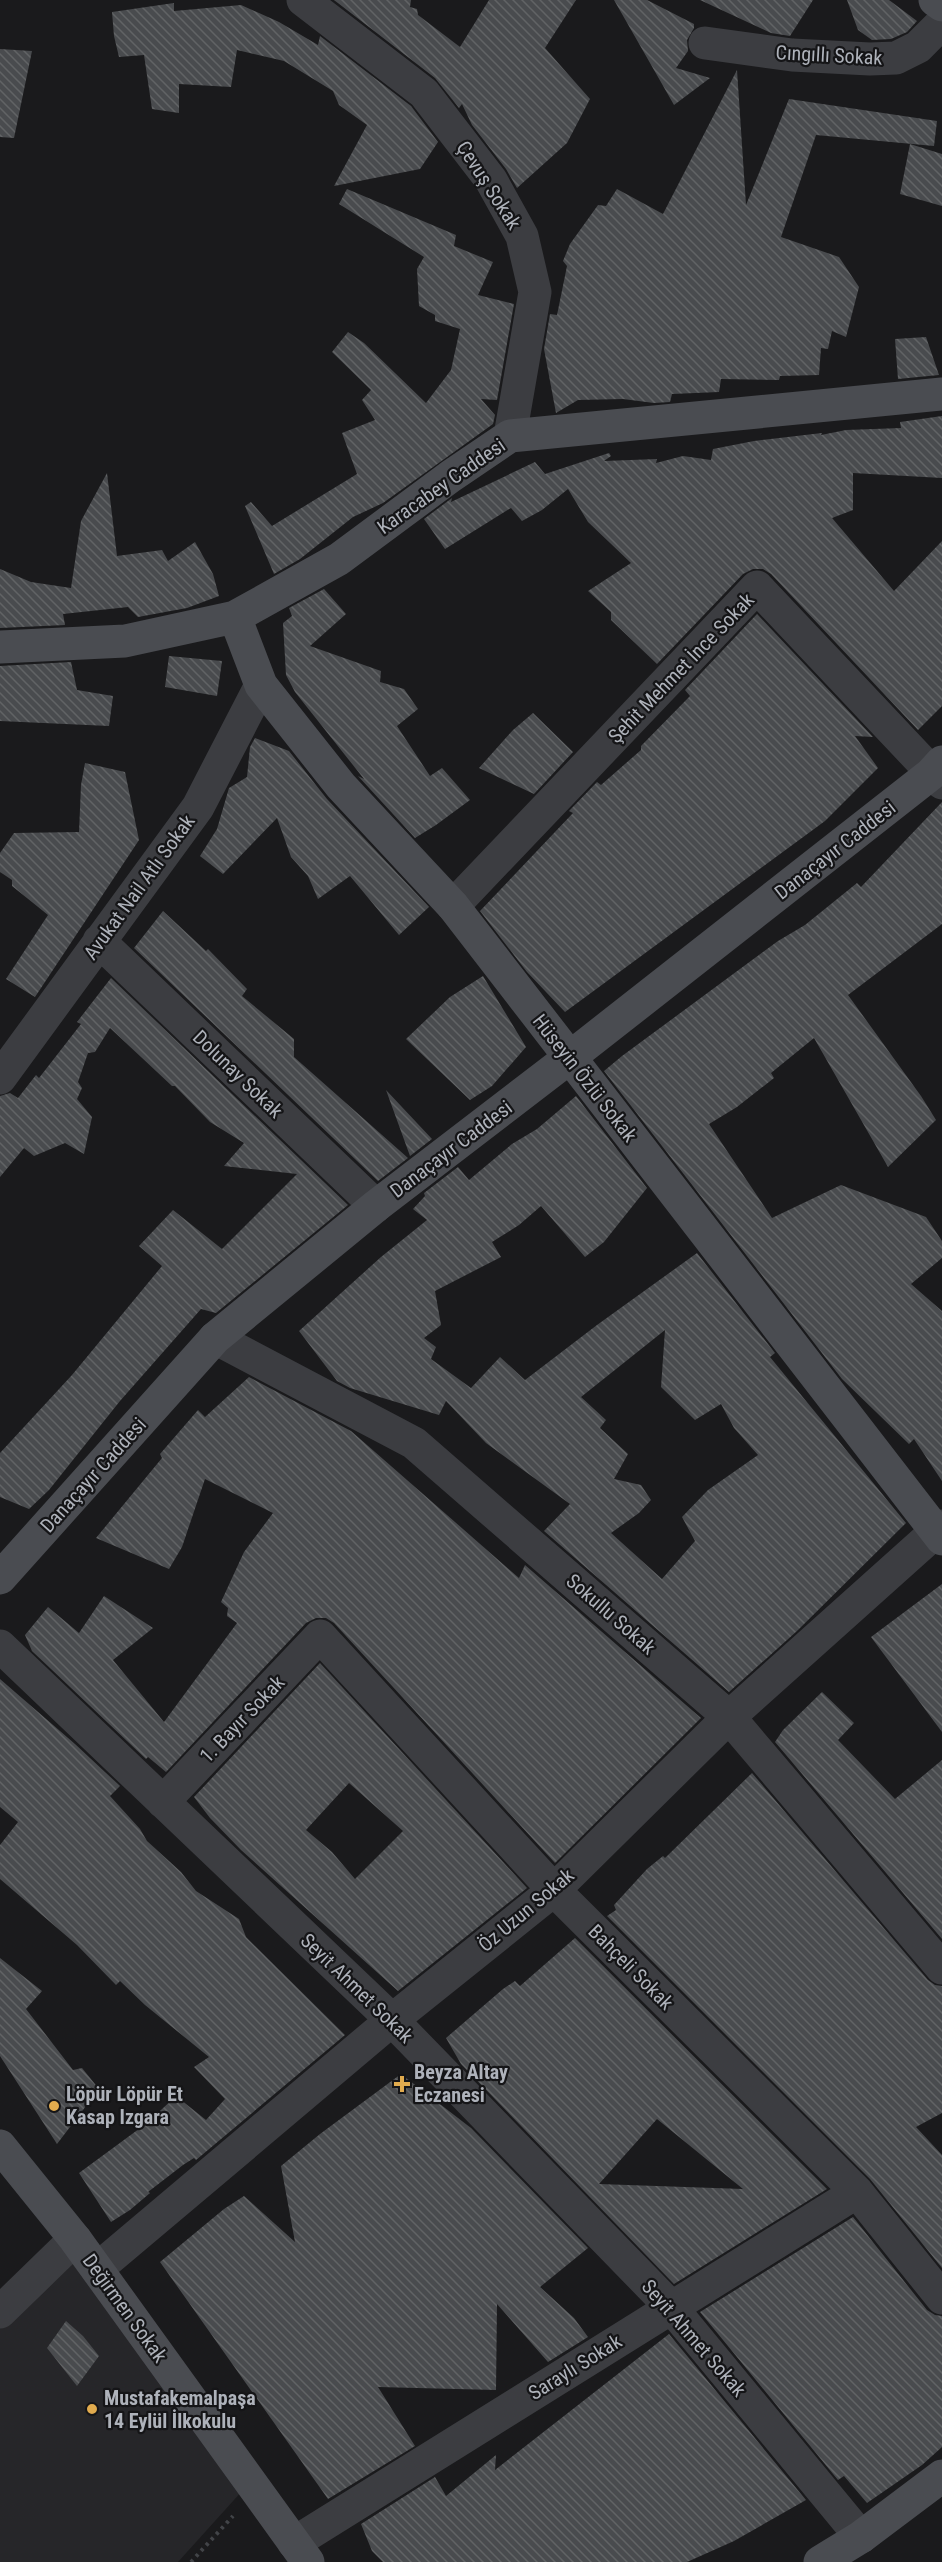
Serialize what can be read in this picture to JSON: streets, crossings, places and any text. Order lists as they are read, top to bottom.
{
  "streets": {
    "street": [
      "Cıngıllı Sokak",
      "Çevuş Sokak",
      "Karacabey Caddesi",
      "Şehit Mehmet İnce Sokak",
      "Danaçayır Caddesi",
      "Avukat Nail Atlı Sokak",
      "Dolunay Sokak",
      "Hüseyin Özlü Sokak",
      "Sokullu Sokak",
      "1. Bayır Sokak",
      "Öz Uzun Sokak",
      "Bahçeli Sokak",
      "Seyit Ahmet Sokak",
      "Değirmen Sokak",
      "Saraylı Sokak"
    ]
  },
  "crossings": [
    ["Çevuş Sokak", "Karacabey Caddesi"],
    ["Karacabey Caddesi", "Hüseyin Özlü Sokak"],
    ["Şehit Mehmet İnce Sokak", "Danaçayır Caddesi"],
    ["Şehit Mehmet İnce Sokak", "Hüseyin Özlü Sokak"],
    ["Danaçayır Caddesi", "Dolunay Sokak"],
    ["Danaçayır Caddesi", "Hüseyin Özlü Sokak"],
    ["Danaçayır Caddesi", "Sokullu Sokak"],
    ["Avukat Nail Atlı Sokak", "Dolunay Sokak"],
    ["Avukat Nail Atlı Sokak", "Hüseyin Özlü Sokak"],
    ["Hüseyin Özlü Sokak", "Öz Uzun Sokak"],
    ["Sokullu Sokak", "Öz Uzun Sokak"],
    ["1. Bayır Sokak", "Bahçeli Sokak"],
    ["1. Bayır Sokak", "Seyit Ahmet Sokak"],
    ["Öz Uzun Sokak", "Bahçeli Sokak"],
    ["Öz Uzun Sokak", "Seyit Ahmet Sokak"],
    ["Öz Uzun Sokak", "Değirmen Sokak"],
    ["Bahçeli Sokak", "Saraylı Sokak"],
    ["Seyit Ahmet Sokak", "Saraylı Sokak"],
    ["Değirmen Sokak", "Saraylı Sokak"]
  ],
  "places": {
    "health": ["Beyza Altay Eczanesi"],
    "other": ["Löpür Löpür Et Kasap Izgara", "Mustafakemalpaşa 14 Eylül İlkokulu"]
  }
}
